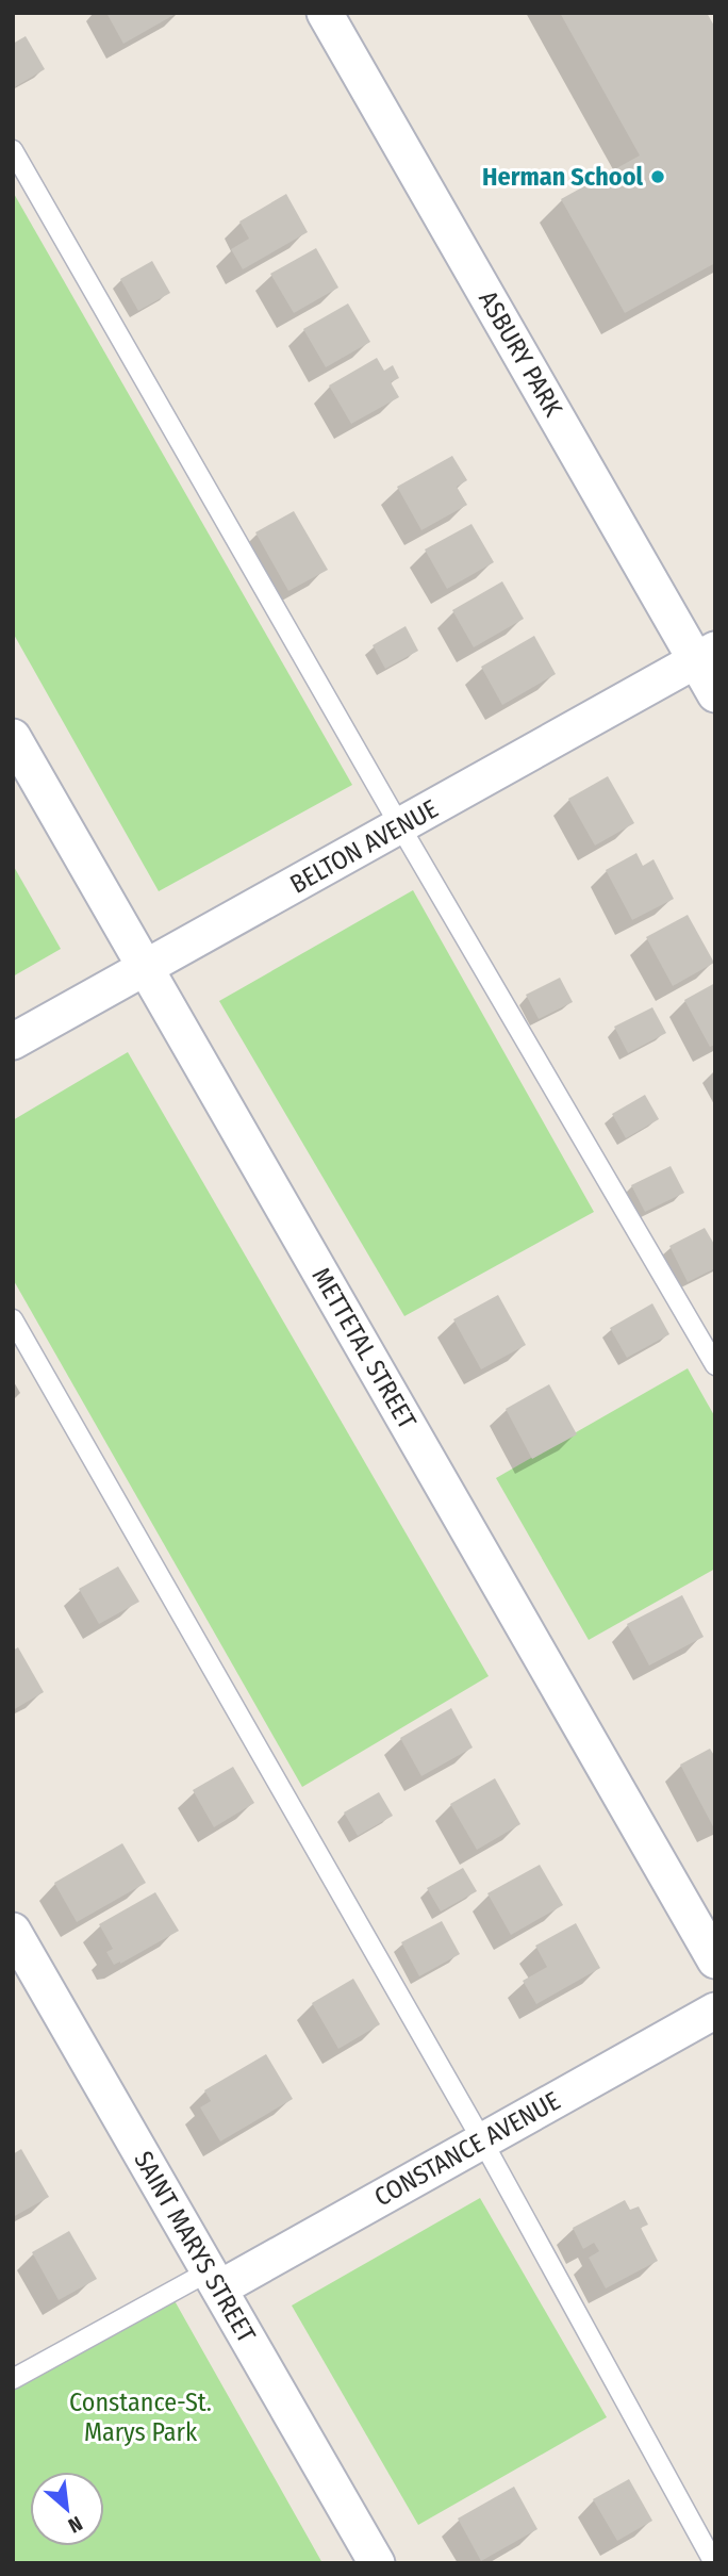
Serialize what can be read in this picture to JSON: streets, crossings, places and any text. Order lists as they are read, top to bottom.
{
  "streets": {
    "street": [
      "ASBURY PARK",
      "BELTON AVENUE",
      "METTETAL STREET",
      "CONSTANCE AVENUE",
      "SAINT MARYS STREET"
    ]
  },
  "crossings": [
    ["ASBURY PARK", "BELTON AVENUE"],
    ["BELTON AVENUE", "METTETAL STREET"],
    ["CONSTANCE AVENUE", "SAINT MARYS STREET"]
  ],
  "parks": ["Constance-St. Marys Park"],
  "places": ["Herman School"],
  "north": "bottom right"
}
